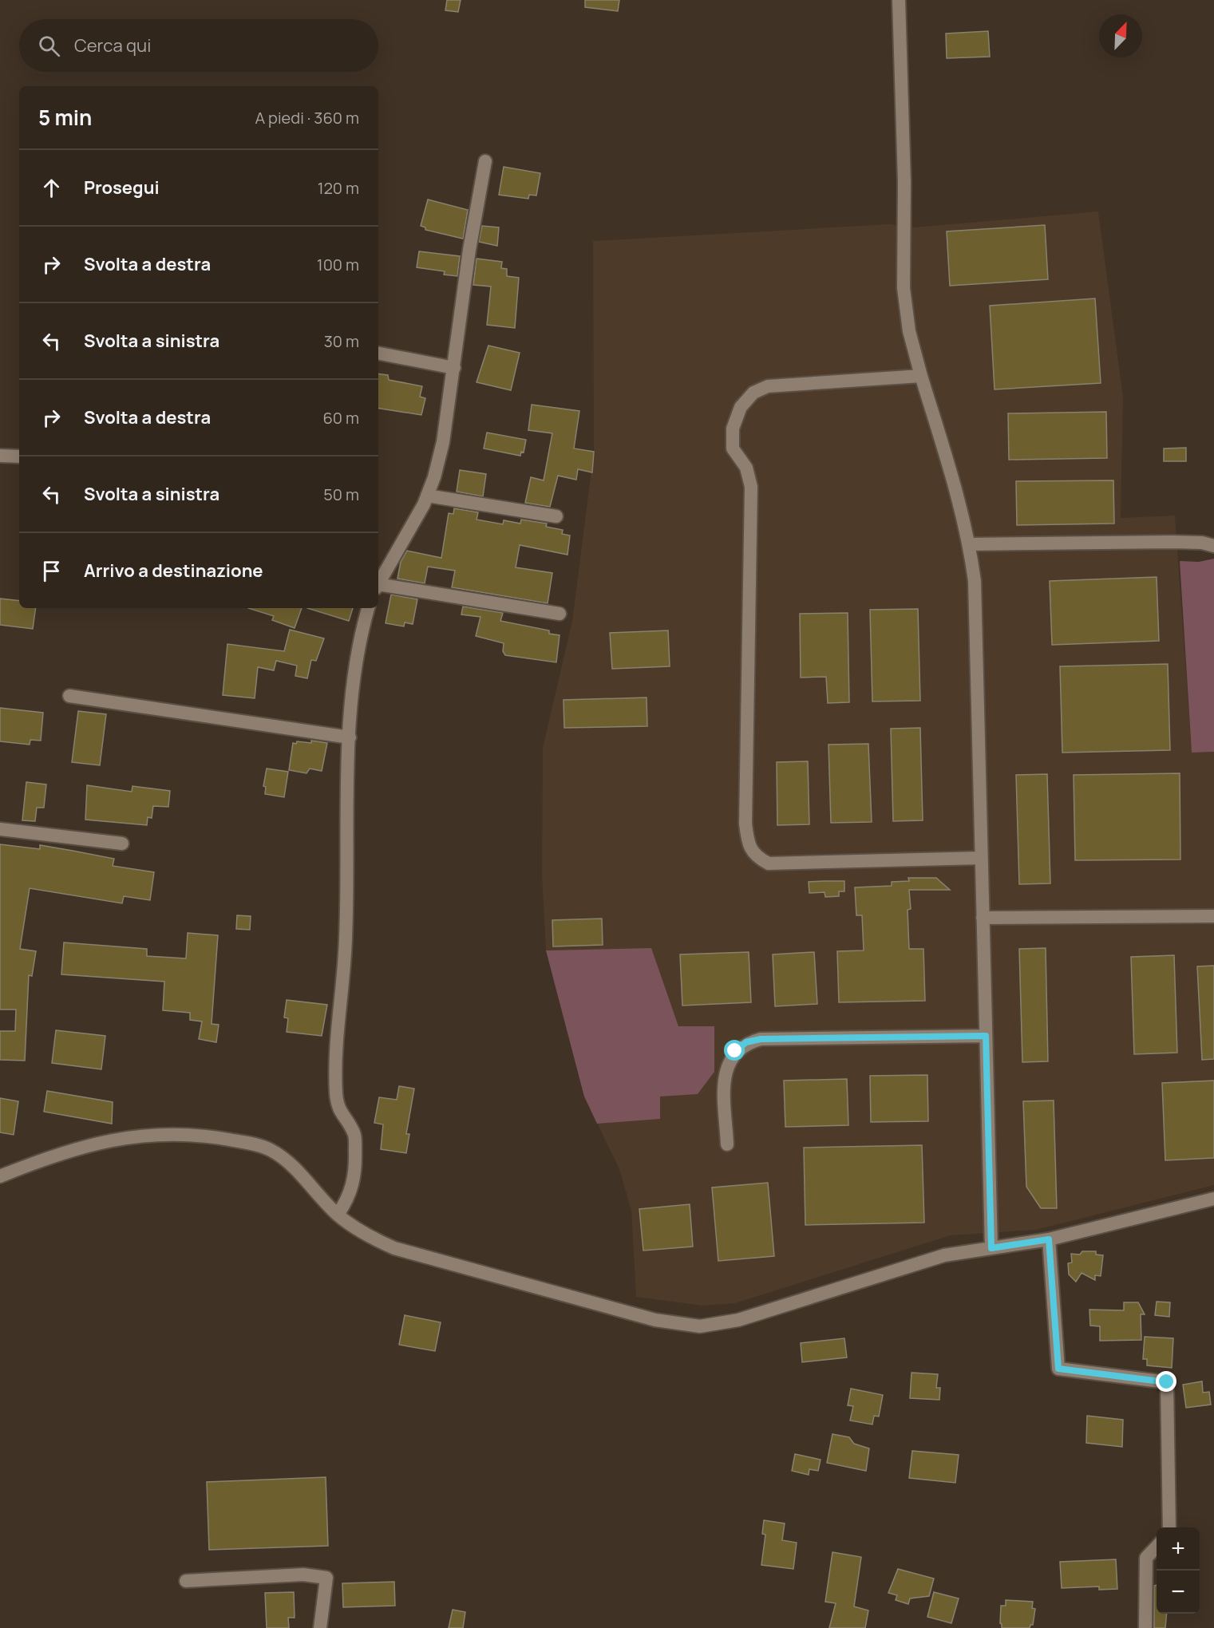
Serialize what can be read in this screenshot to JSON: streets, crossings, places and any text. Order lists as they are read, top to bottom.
{
  "north": "top right",
  "page": {
    "search": "Cerca qui",
    "heading": ["5 min", "A piedi · 360 m"],
    "list": [
      ["Prosegui", "120 m"],
      ["Svolta a destra", "100 m"],
      ["Svolta a sinistra", "30 m"],
      ["Svolta a destra", "60 m"],
      ["Svolta a sinistra", "50 m"],
      "Arrivo a destinazione"
    ],
    "map_buttons": ["+", "−"]
  }
}
